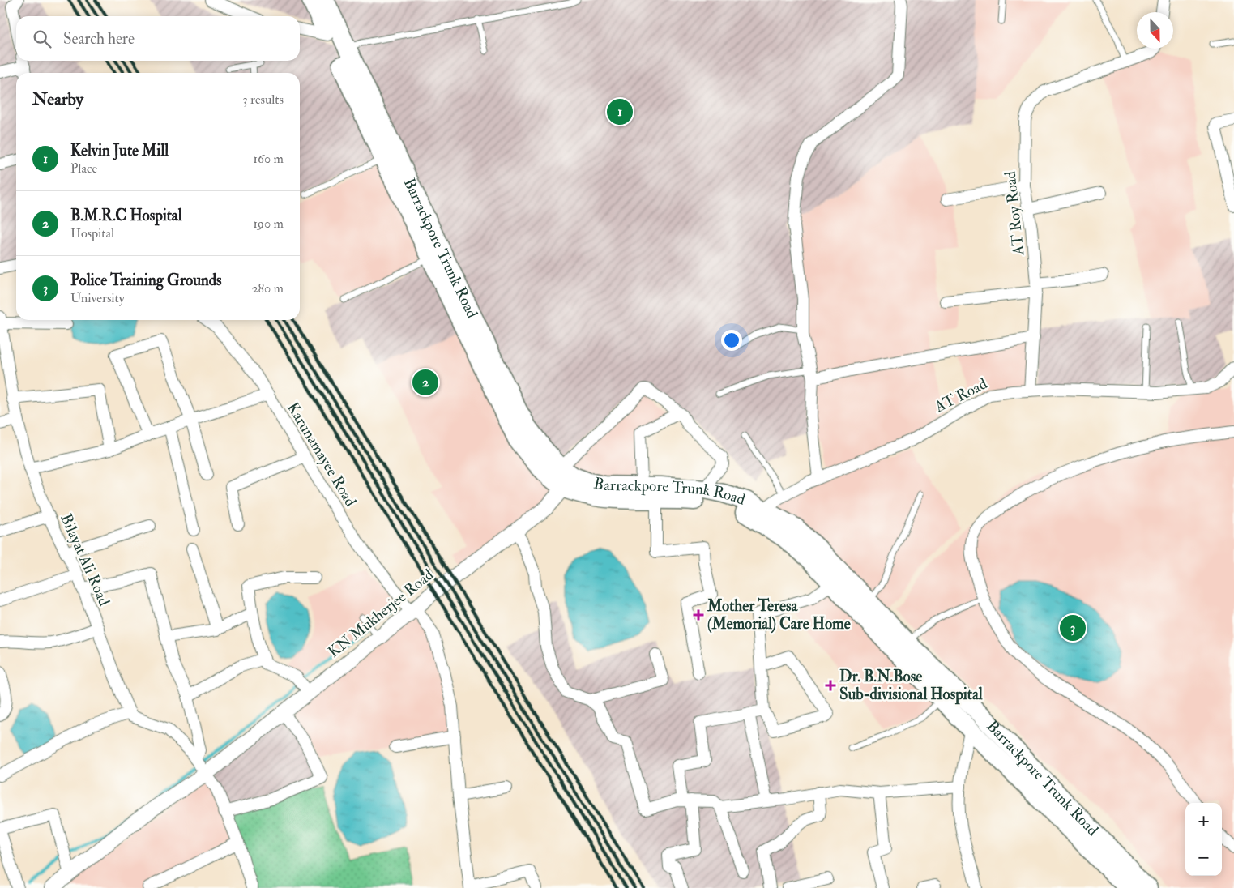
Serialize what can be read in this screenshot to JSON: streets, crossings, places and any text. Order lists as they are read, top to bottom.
{
  "streets": {
    "main road": ["Barrackpore Trunk Road"],
    "street": [
      "AT Roy Road",
      "AT Road",
      "Karunamayee Road",
      "Bilayat Ali Road",
      "KN Mukherjee Road"
    ]
  },
  "crossings": [
    ["AT Roy Road", "AT Road"],
    ["Barrackpore Trunk Road", "AT Road"],
    ["Barrackpore Trunk Road", "KN Mukherjee Road"],
    ["Karunamayee Road", "KN Mukherjee Road"]
  ],
  "places": {
    "health": ["Mother Teresa (Memorial) Care Home", "Dr. B.N.Bose Sub-divisional Hospital"]
  },
  "north": "bottom",
  "page": {
    "search": "Search here",
    "heading": ["Nearby", "3 results"],
    "pins": ["1", "2", "3"],
    "list": [
      {
        "mark": "1",
        "name": "Kelvin Jute Mill",
        "note": "Place",
        "value": "160 m"
      },
      {
        "mark": "2",
        "name": "B.M.R.C Hospital",
        "note": "Hospital",
        "value": "190 m"
      },
      {
        "mark": "3",
        "name": "Police Training Grounds",
        "note": "University",
        "value": "280 m"
      }
    ],
    "map_buttons": ["+", "−"]
  }
}
